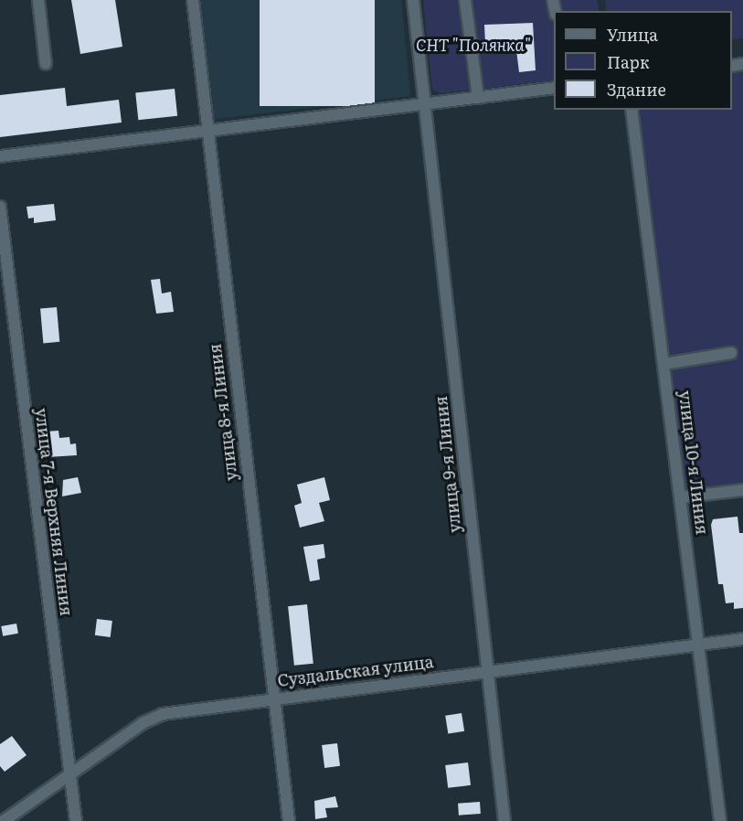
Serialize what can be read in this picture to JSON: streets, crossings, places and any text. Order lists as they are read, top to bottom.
{
  "streets": {
    "street": [
      "улица 8-я Линия",
      "улица 10-я Линия",
      "улица 9-я Линия",
      "улица 7-я Верхняя Линия",
      "Суздальская улица"
    ]
  },
  "crossings": [
    ["улица 8-я Линия", "Суздальская улица"],
    ["улица 10-я Линия", "Суздальская улица"],
    ["улица 9-я Линия", "Суздальская улица"],
    ["улица 7-я Верхняя Линия", "Суздальская улица"]
  ],
  "parks": ["СНТ \"Полянка\""],
  "legend": ["Улица", "Парк", "Здание"]
}
